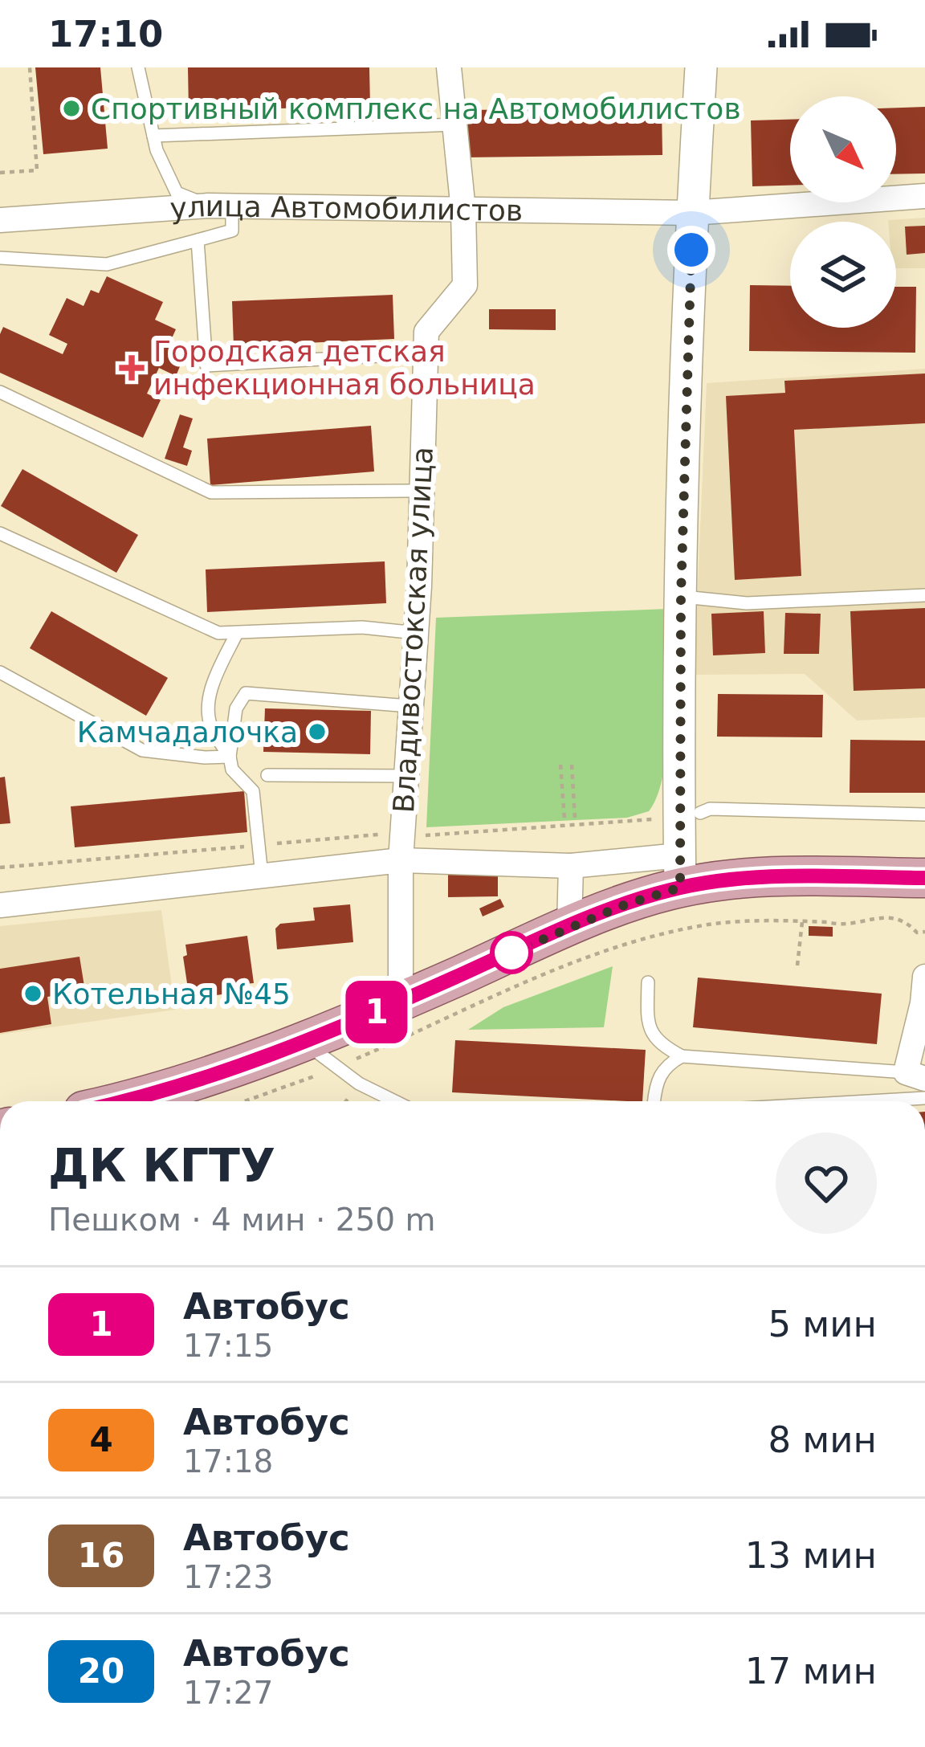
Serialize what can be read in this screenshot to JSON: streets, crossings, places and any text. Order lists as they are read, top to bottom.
{
  "streets": {
    "street": ["улица Автомобилистов", "Владивостокская улица"]
  },
  "crossings": [
    ["улица Автомобилистов", "Владивостокская улица"]
  ],
  "places": {
    "other": ["Спортивный комплекс на Автомобилистов", "Камчадалочка", "Котельная №45"],
    "health": ["Городская детская инфекционная больница"]
  },
  "lines": ["bus line 1"],
  "north": "bottom right",
  "page": {
    "status": "17:10",
    "on_map": "1",
    "heading": ["ДК КГТУ", "Пешком · 4 мин · 250 m"],
    "list": [
      {
        "mark": "1",
        "name": "Автобус",
        "note": "17:15",
        "value": "5 мин"
      },
      {
        "mark": "4",
        "name": "Автобус",
        "note": "17:18",
        "value": "8 мин"
      },
      {
        "mark": "16",
        "name": "Автобус",
        "note": "17:23",
        "value": "13 мин"
      },
      {
        "mark": "20",
        "name": "Автобус",
        "note": "17:27",
        "value": "17 мин"
      }
    ]
  }
}
